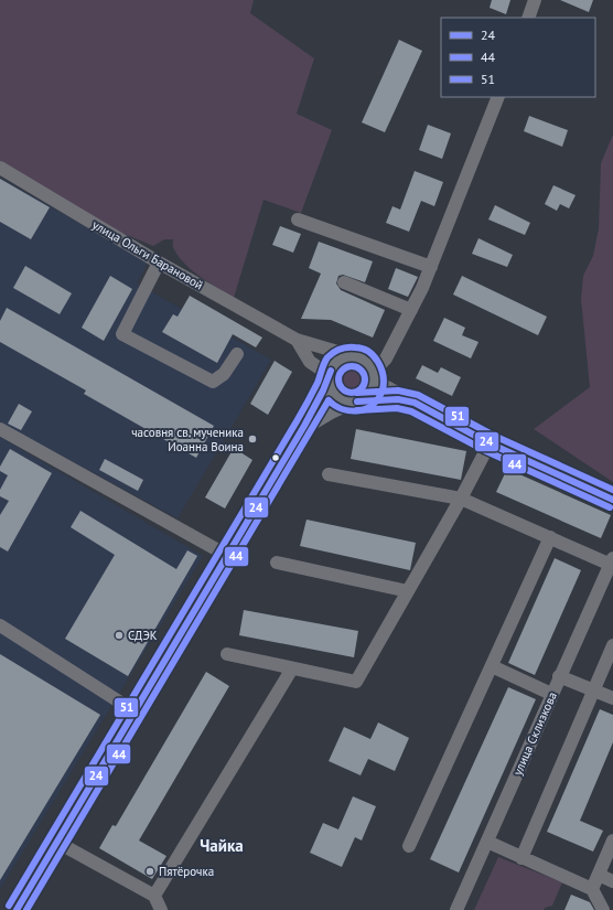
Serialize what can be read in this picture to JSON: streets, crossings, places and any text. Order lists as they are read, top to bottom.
{
  "streets": {
    "street": ["улица Ольги Барановой", "улица Склизкова"]
  },
  "districts": ["Чайка"],
  "places": ["часовня св. мученика Иоанна Воина", "СДЭК", "Пятёрочка"],
  "lines": ["transit line 51", "transit line 44", "transit line 24"],
  "legend": ["24", "44", "51"]
}
